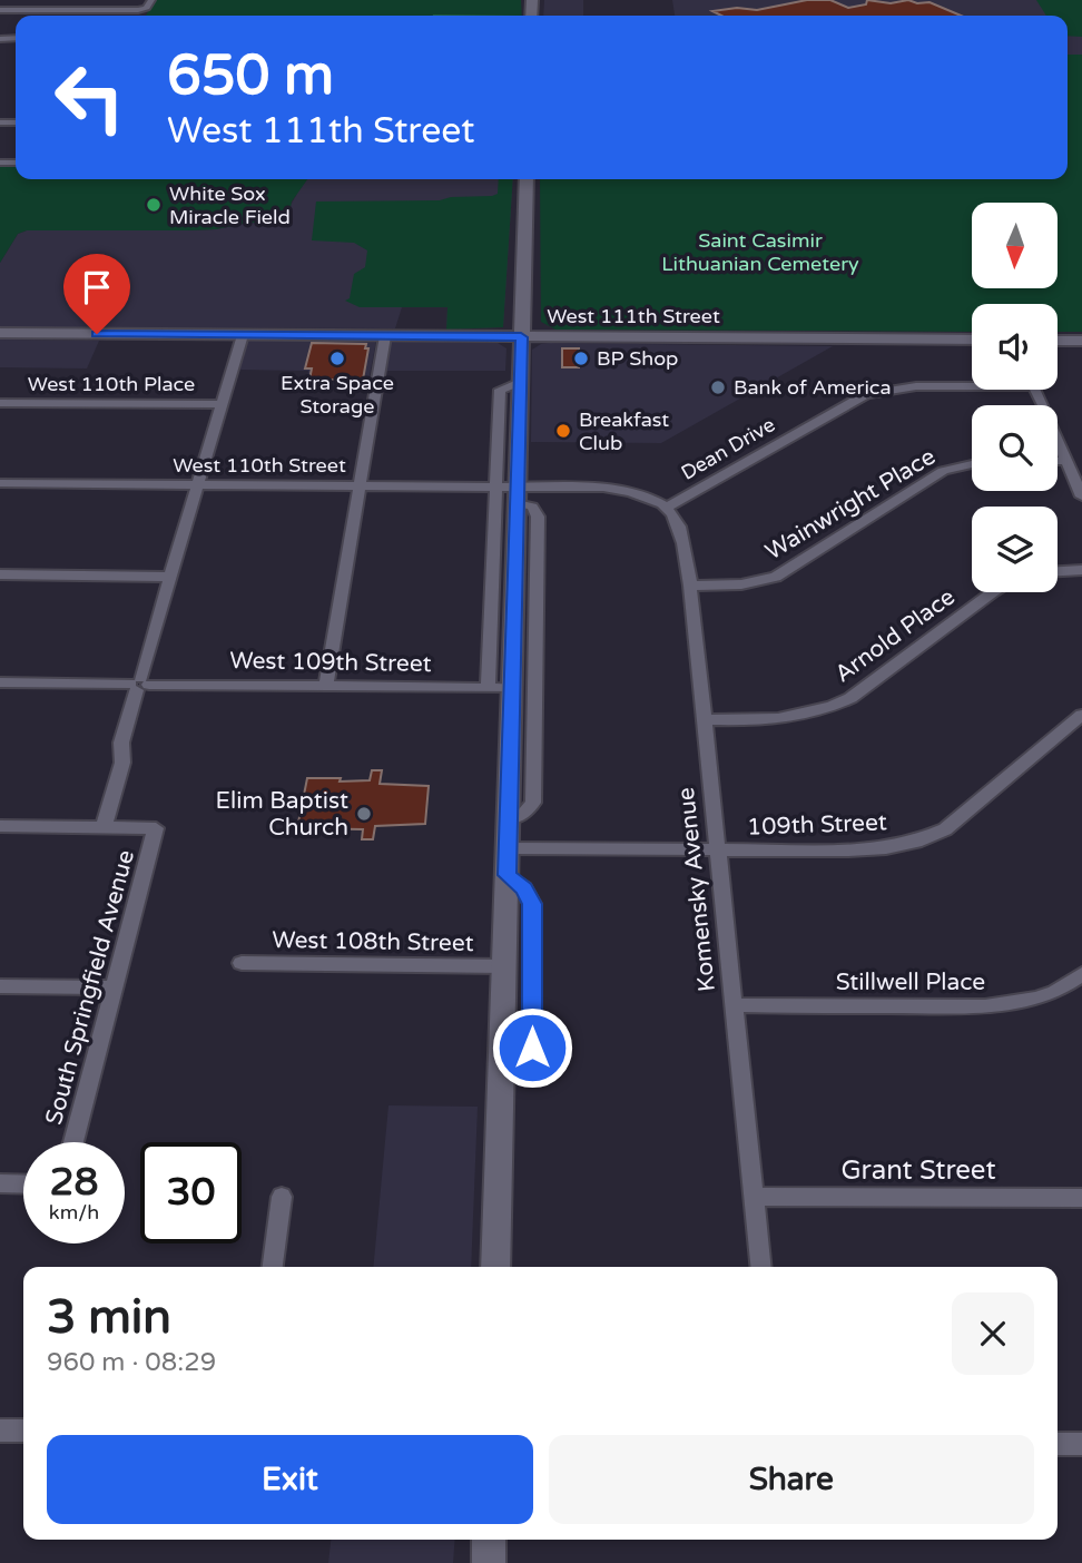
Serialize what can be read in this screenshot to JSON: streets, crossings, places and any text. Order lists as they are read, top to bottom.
{
  "streets": {
    "main road": ["West 111th Street"],
    "street": [
      "West 110th Place",
      "Dean Drive",
      "West 110th Street",
      "Wainwright Place",
      "Arnold Place",
      "West 109th Street",
      "109th Street",
      "Komensky Avenue",
      "West 108th Street",
      "Stillwell Place",
      "South Springfield Avenue",
      "Grant Street"
    ]
  },
  "crossings": [
    ["West 111th Street", "South Springfield Avenue"],
    ["West 110th Place", "South Springfield Avenue"],
    ["Dean Drive", "West 110th Street"],
    ["Dean Drive", "Komensky Avenue"],
    ["West 110th Street", "Komensky Avenue"],
    ["West 110th Street", "South Springfield Avenue"],
    ["Wainwright Place", "Komensky Avenue"],
    ["Arnold Place", "Komensky Avenue"],
    ["West 109th Street", "South Springfield Avenue"],
    ["109th Street", "Komensky Avenue"],
    ["Komensky Avenue", "Stillwell Place"],
    ["Komensky Avenue", "Grant Street"]
  ],
  "parks": ["Saint Casimir Lithuanian Cemetery"],
  "places": [
    "White Sox Miracle Field",
    "Extra Space Storage",
    "BP Shop",
    "Bank of America",
    "Breakfast Club",
    "Elim Baptist Church"
  ],
  "north": "bottom",
  "page": {
    "turn": ["650 m", "West 111th Street"],
    "speed": "28 km/h",
    "limit": "30",
    "heading": ["3 min", "960 m · 08:29"],
    "buttons": ["Exit", "Share"]
  }
}
